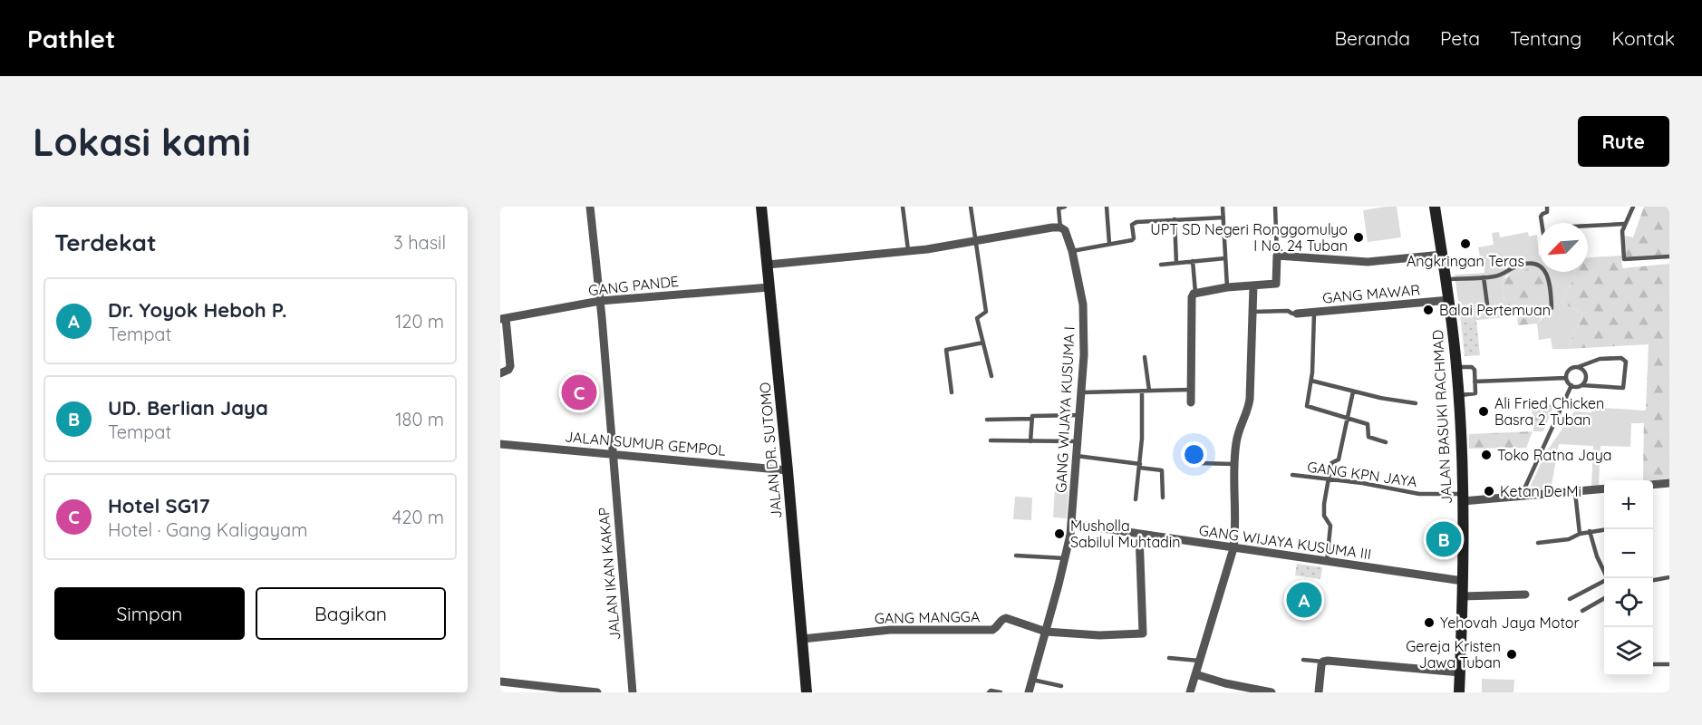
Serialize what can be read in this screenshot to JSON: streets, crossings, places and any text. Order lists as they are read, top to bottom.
{
  "streets": {
    "main road": ["JALAN BASUKI RACHMAD", "JALAN DR. SUTOMO"],
    "street": [
      "GANG PANDE",
      "GANG MAWAR",
      "GANG WIJAYA KUSUMA I",
      "JALAN SUMUR GEMPOL",
      "GANG WIJAYA KUSUMA III",
      "JALAN IKAN KAKAP",
      "GANG MANGGA"
    ],
    "lane": ["GANG KPN JAYA"]
  },
  "crossings": [
    ["GANG PANDE", "JALAN DR. SUTOMO"],
    ["GANG PANDE", "JALAN IKAN KAKAP"],
    ["GANG MAWAR", "JALAN BASUKI RACHMAD"],
    ["GANG WIJAYA KUSUMA I", "GANG WIJAYA KUSUMA III"],
    ["GANG WIJAYA KUSUMA I", "GANG MANGGA"],
    ["JALAN BASUKI RACHMAD", "GANG KPN JAYA"],
    ["JALAN BASUKI RACHMAD", "GANG WIJAYA KUSUMA III"],
    ["JALAN SUMUR GEMPOL", "JALAN DR. SUTOMO"],
    ["JALAN SUMUR GEMPOL", "JALAN IKAN KAKAP"],
    ["JALAN DR. SUTOMO", "GANG MANGGA"]
  ],
  "places": [
    "UPT SD Negeri Ronggomulyo I No. 24 Tuban",
    "Angkringan Teras",
    "Balai Pertemuan",
    "Ali Fried Chicken Basra 2 Tuban",
    "Toko Ratna Jaya",
    "Ketan De Mi",
    "Musholla Sabilul Muhtadin",
    "Yehovah Jaya Motor",
    "Gereja Kristen Jawa Tuban"
  ],
  "north": "bottom left",
  "page": {
    "header": "Pathlet",
    "nav": [
      "Beranda",
      "Peta",
      "Tentang",
      "Kontak"
    ],
    "buttons": [
      "Rute",
      ["Simpan", "Bagikan"]
    ],
    "title": "Lokasi kami",
    "heading": ["Terdekat", "3 hasil"],
    "list": [
      {
        "mark": "A",
        "name": "Dr. Yoyok Heboh P.",
        "note": "Tempat",
        "value": "120 m"
      },
      {
        "mark": "B",
        "name": "UD. Berlian Jaya",
        "note": "Tempat",
        "value": "180 m"
      },
      {
        "mark": "C",
        "name": "Hotel SG17",
        "note": "Hotel · Gang Kaligayam",
        "value": "420 m"
      }
    ],
    "pins": ["C", "B", "A"],
    "map_buttons": ["+", "−"]
  }
}
